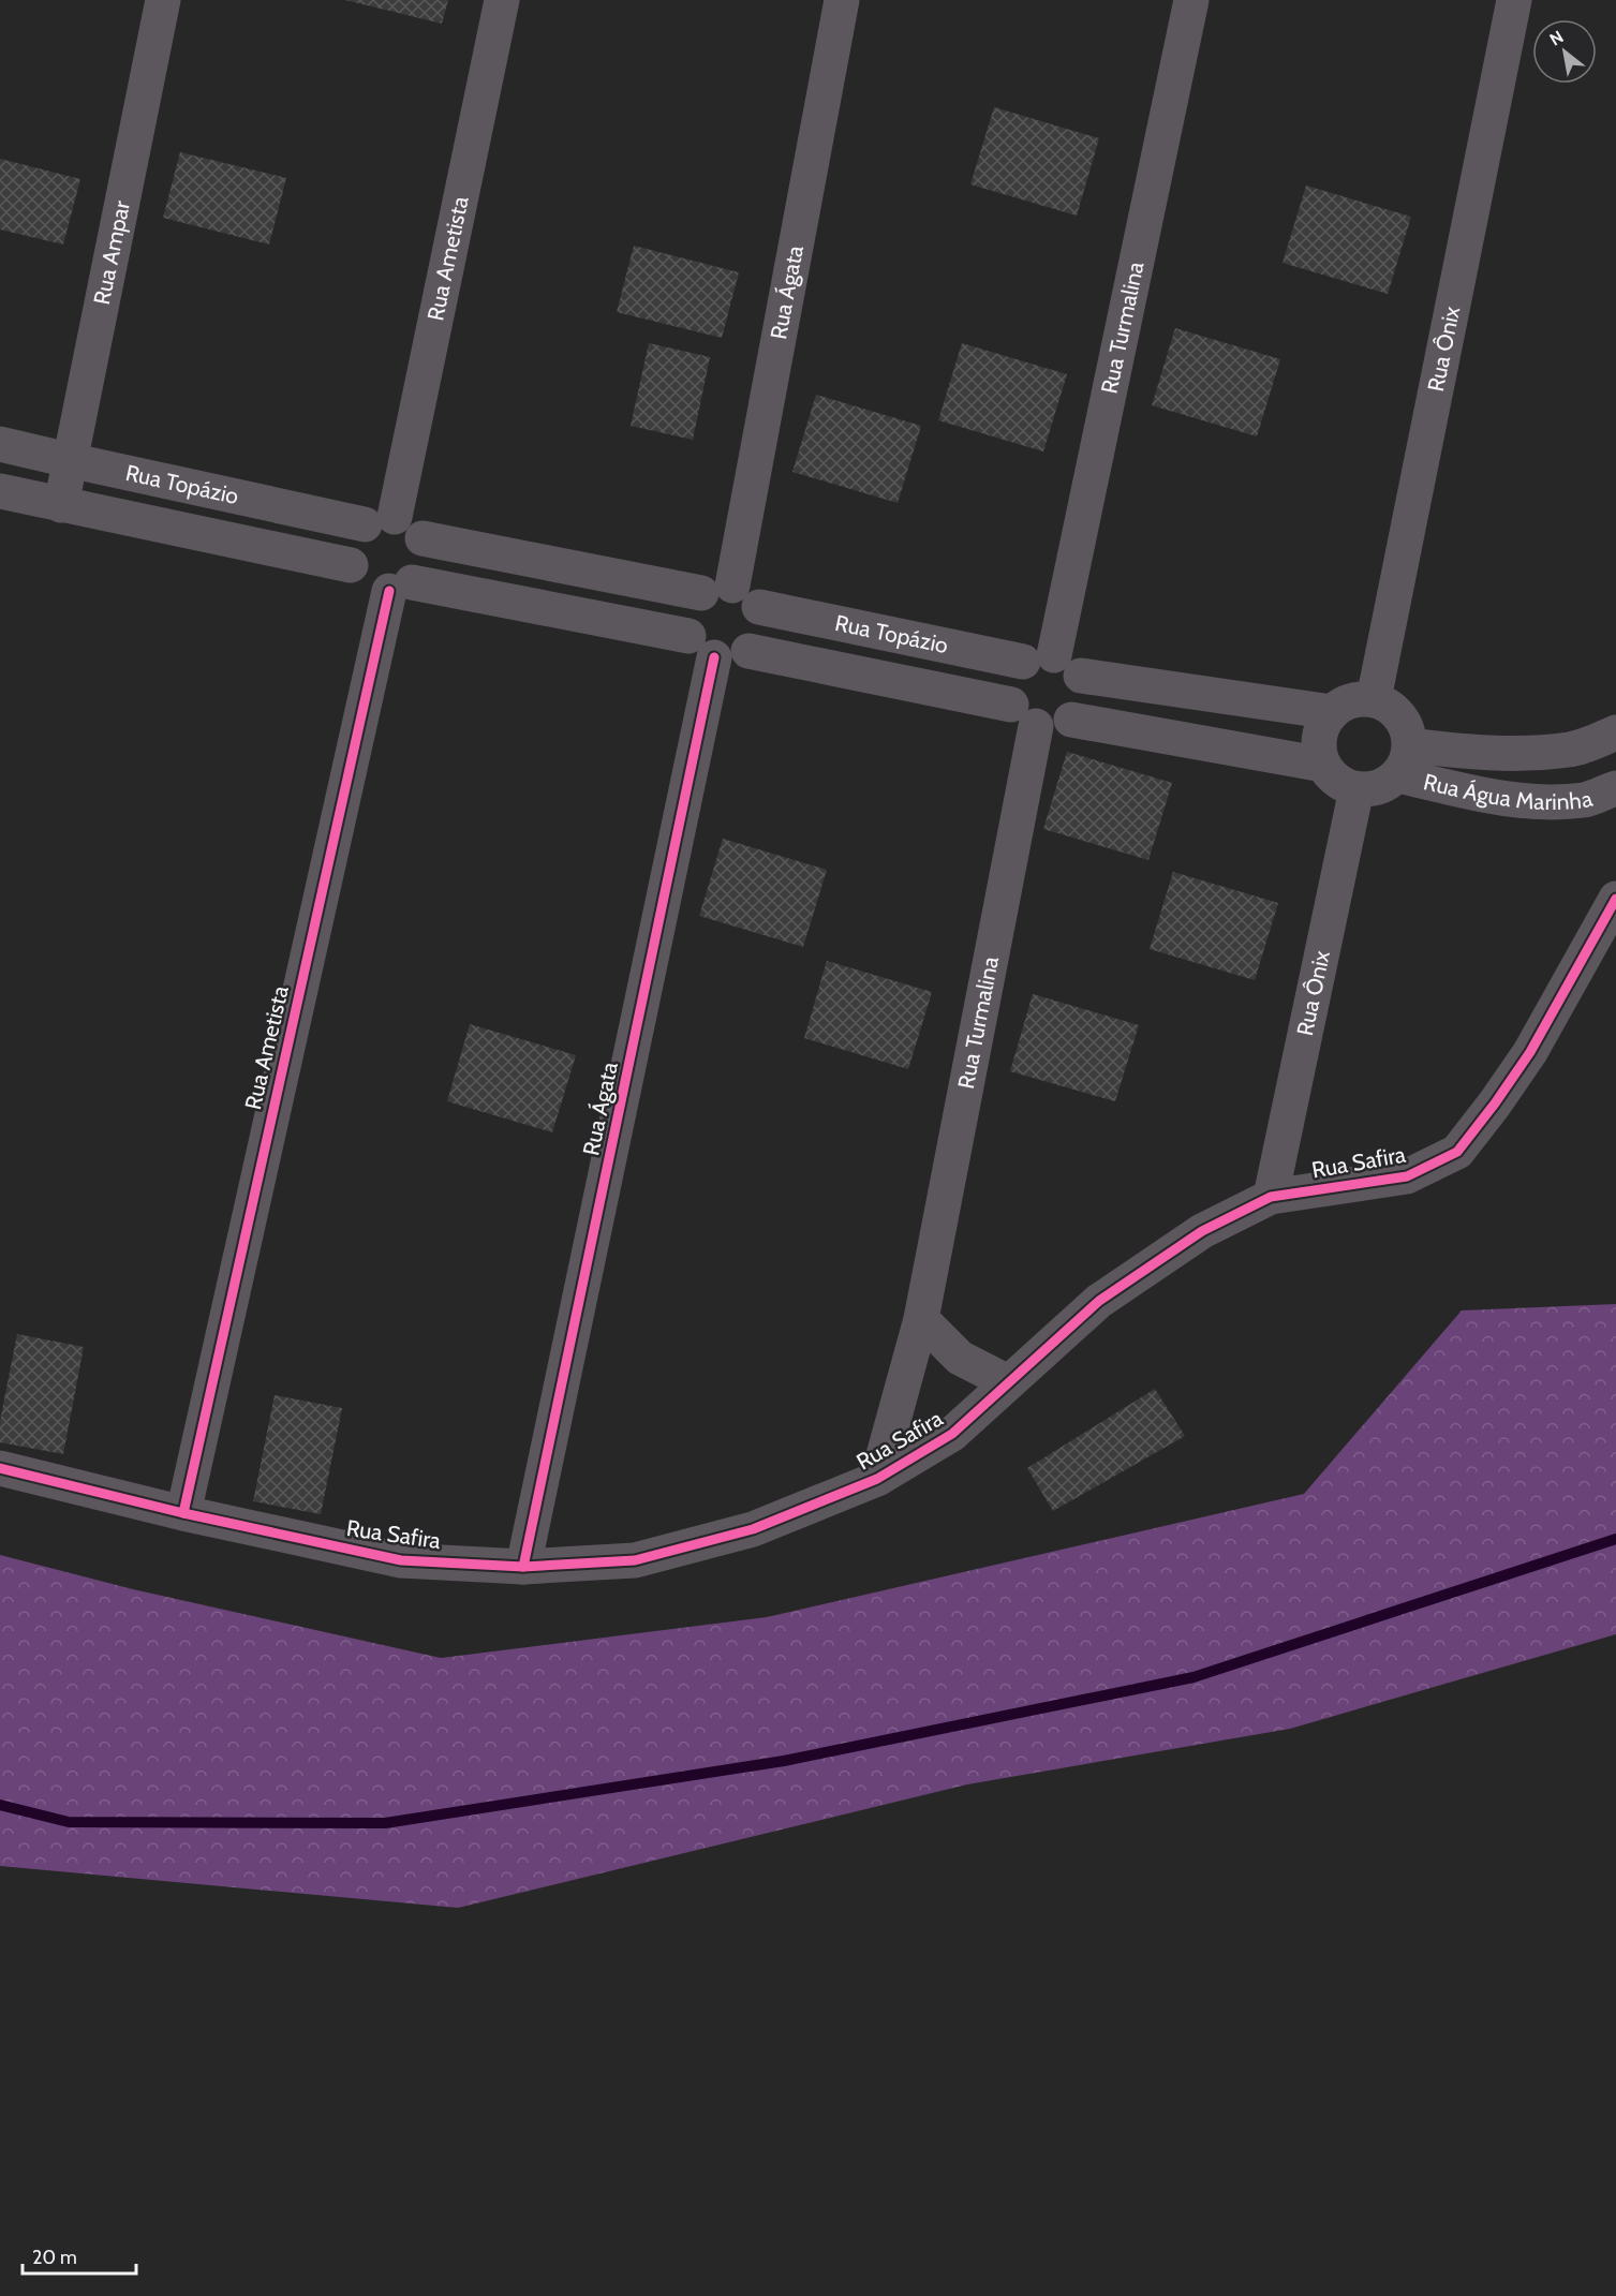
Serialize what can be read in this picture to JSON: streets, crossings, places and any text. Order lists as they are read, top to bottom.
{
  "streets": {
    "street": [
      "Rua Ampar",
      "Rua Ametista",
      "Rua Ágata",
      "Rua Turmalina",
      "Rua Ônix",
      "Rua Topázio",
      "Rua Água Marinha",
      "Rua Safira"
    ]
  },
  "crossings": [
    ["Rua Ampar", "Rua Topázio"],
    ["Rua Ametista", "Rua Topázio"],
    ["Rua Ametista", "Rua Safira"],
    ["Rua Ágata", "Rua Topázio"],
    ["Rua Ágata", "Rua Safira"],
    ["Rua Turmalina", "Rua Topázio"],
    ["Rua Turmalina", "Rua Safira"],
    ["Rua Ônix", "Rua Topázio"],
    ["Rua Ônix", "Rua Água Marinha"],
    ["Rua Ônix", "Rua Safira"],
    ["Rua Topázio", "Rua Água Marinha"]
  ],
  "scale_bar": "20 m",
  "north": "top left"
}
